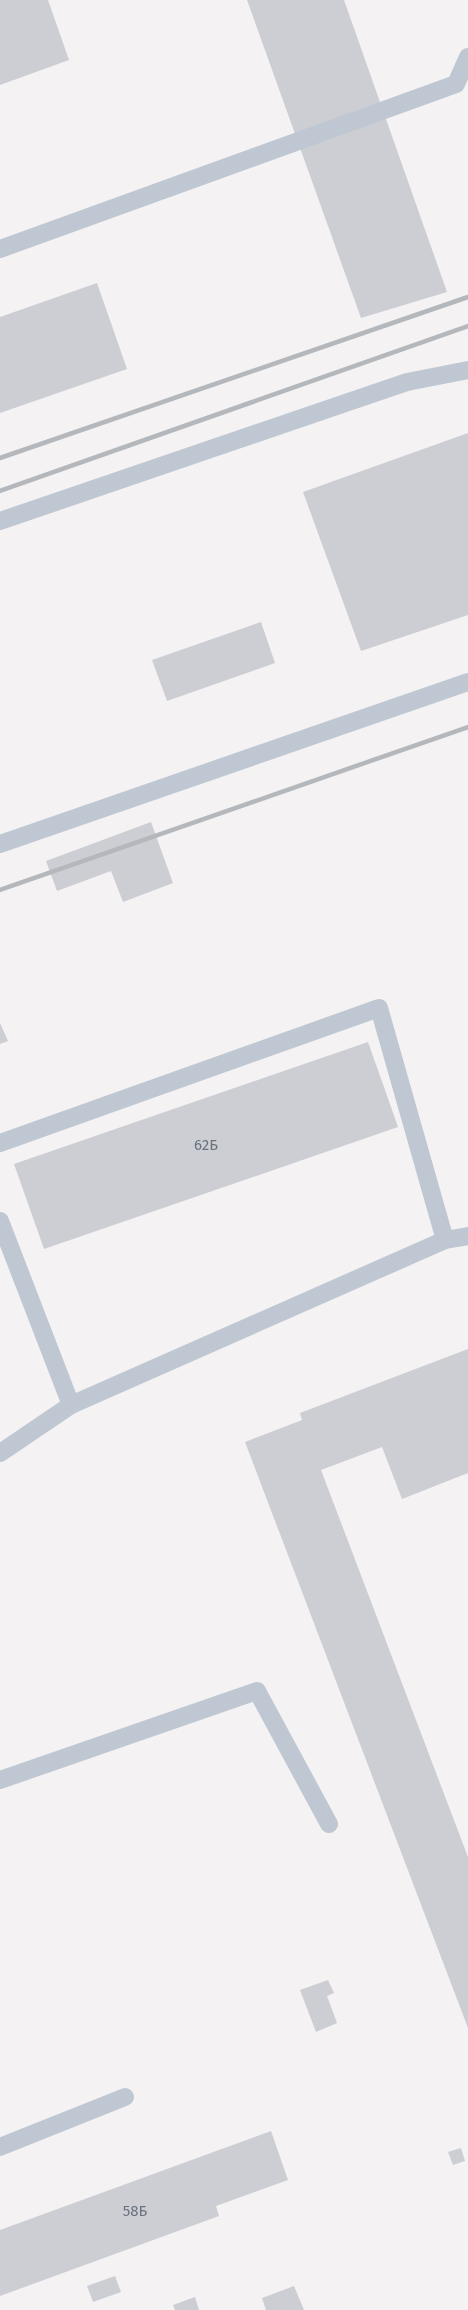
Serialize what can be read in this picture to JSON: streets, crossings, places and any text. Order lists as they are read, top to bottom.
{
  "house_numbers": ["62Б", "58Б"]
}
